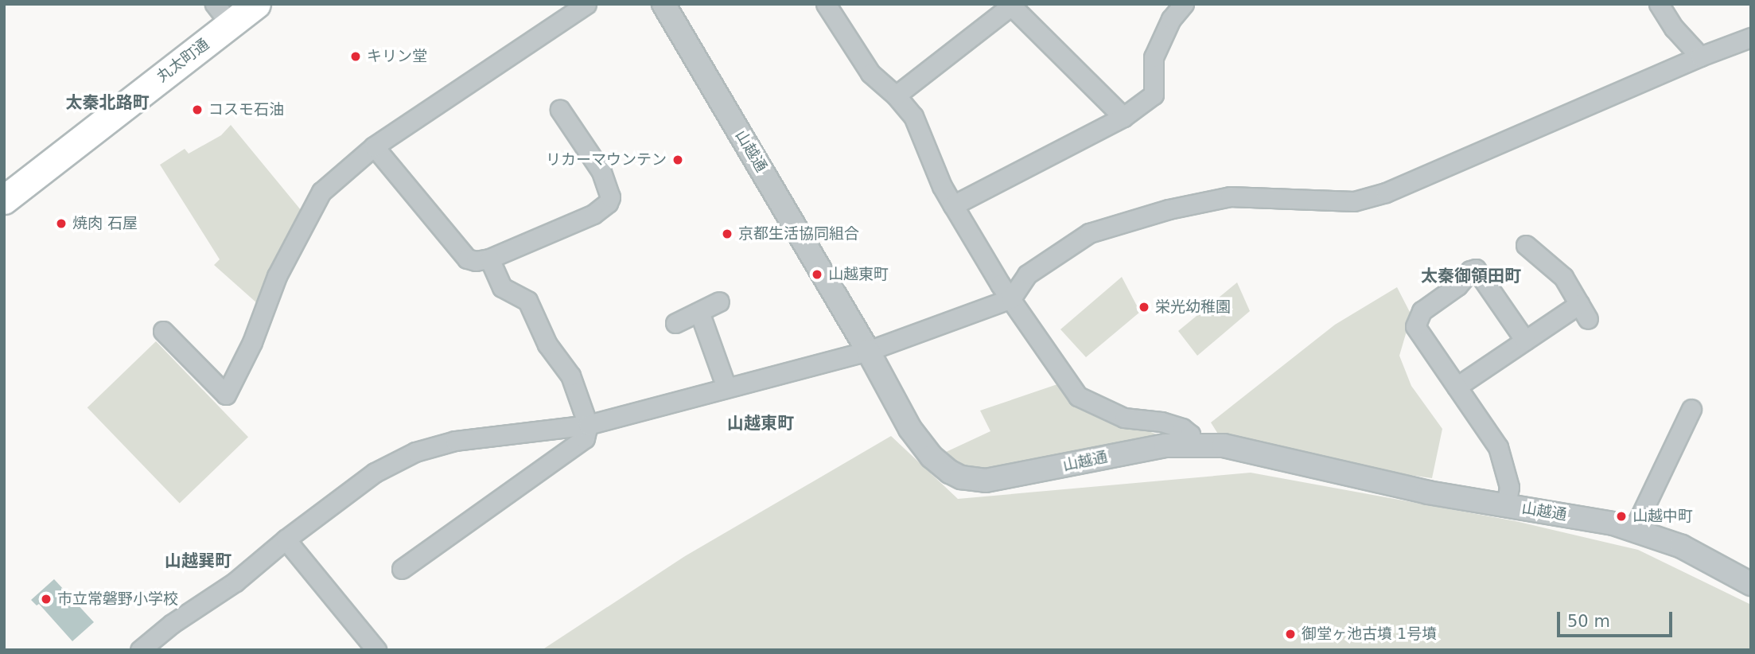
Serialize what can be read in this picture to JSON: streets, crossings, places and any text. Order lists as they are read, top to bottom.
{
  "streets": {
    "main road": ["丸太町通"],
    "street": ["山越通"]
  },
  "districts": [
    "太秦北路町",
    "太秦御領田町",
    "山越東町",
    "山越巽町"
  ],
  "places": [
    "キリン堂",
    "コスモ石油",
    "リカーマウンテン",
    "焼肉 石屋",
    "京都生活協同組合",
    "山越東町",
    "栄光幼稚園",
    "山越中町",
    "市立常磐野小学校",
    "御堂ヶ池古墳 1号墳"
  ],
  "scale_bar": "50 m"
}
